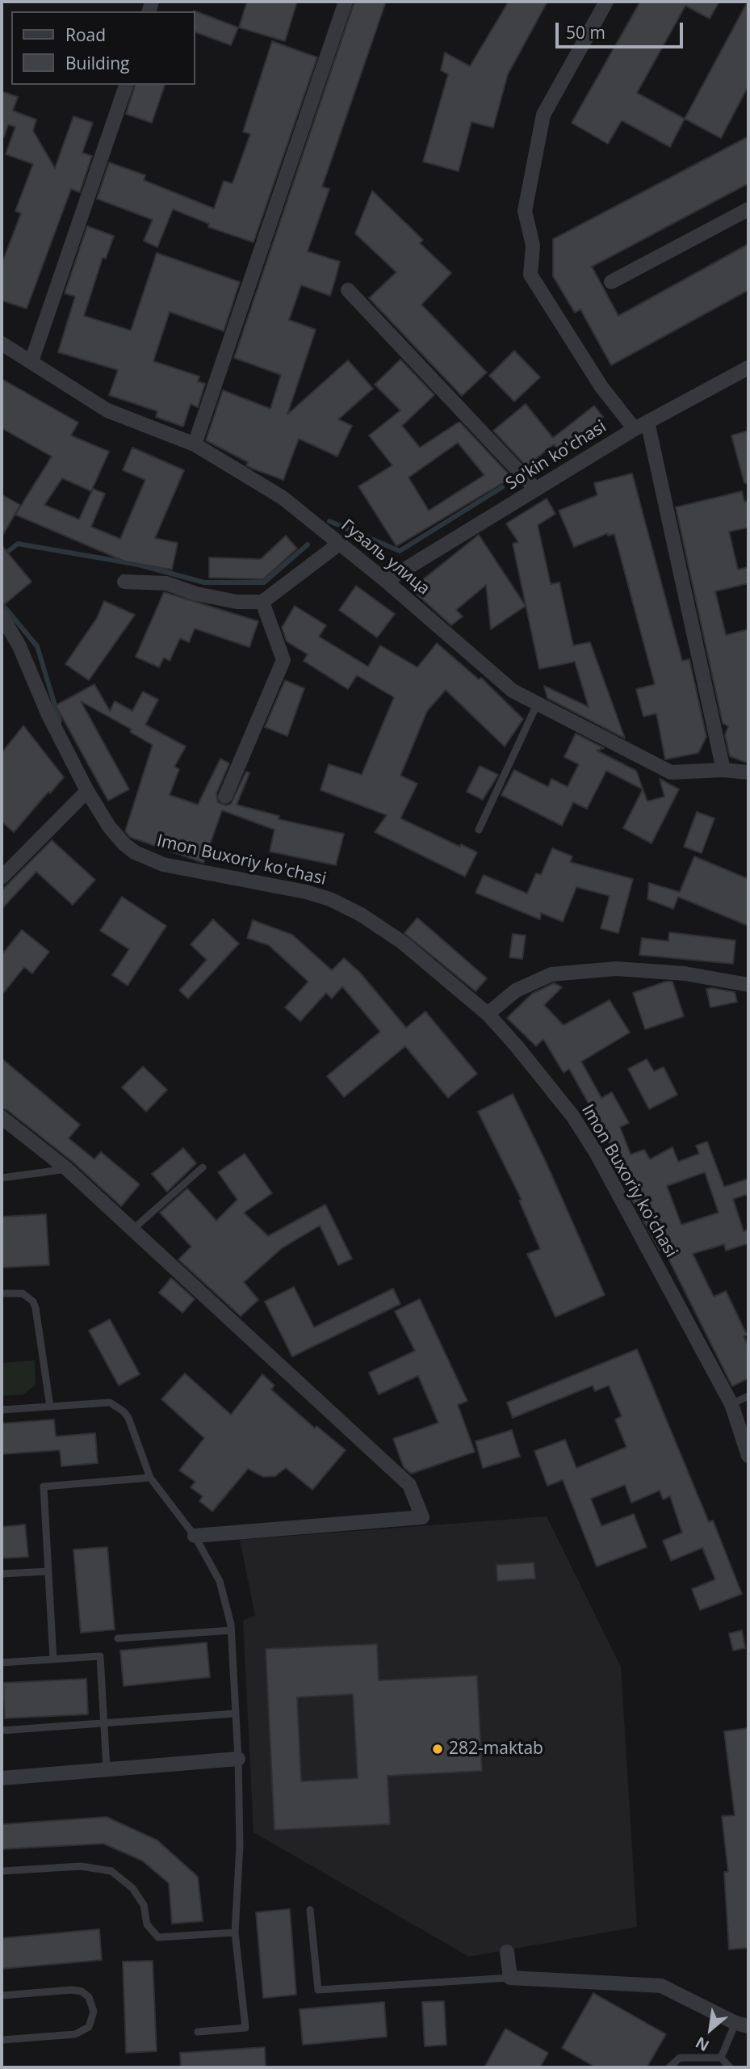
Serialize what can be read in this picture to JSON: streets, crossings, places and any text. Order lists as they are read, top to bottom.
{
  "streets": {
    "street": ["So'kin ko'chasi", "Гузаль улица", "Imon Buxoriy ko'chasi"]
  },
  "crossings": [
    ["So'kin ko'chasi", "Гузаль улица"]
  ],
  "places": ["282-maktab"],
  "legend": ["Road", "Building"],
  "scale_bar": "50 m",
  "north": "bottom left"
}
